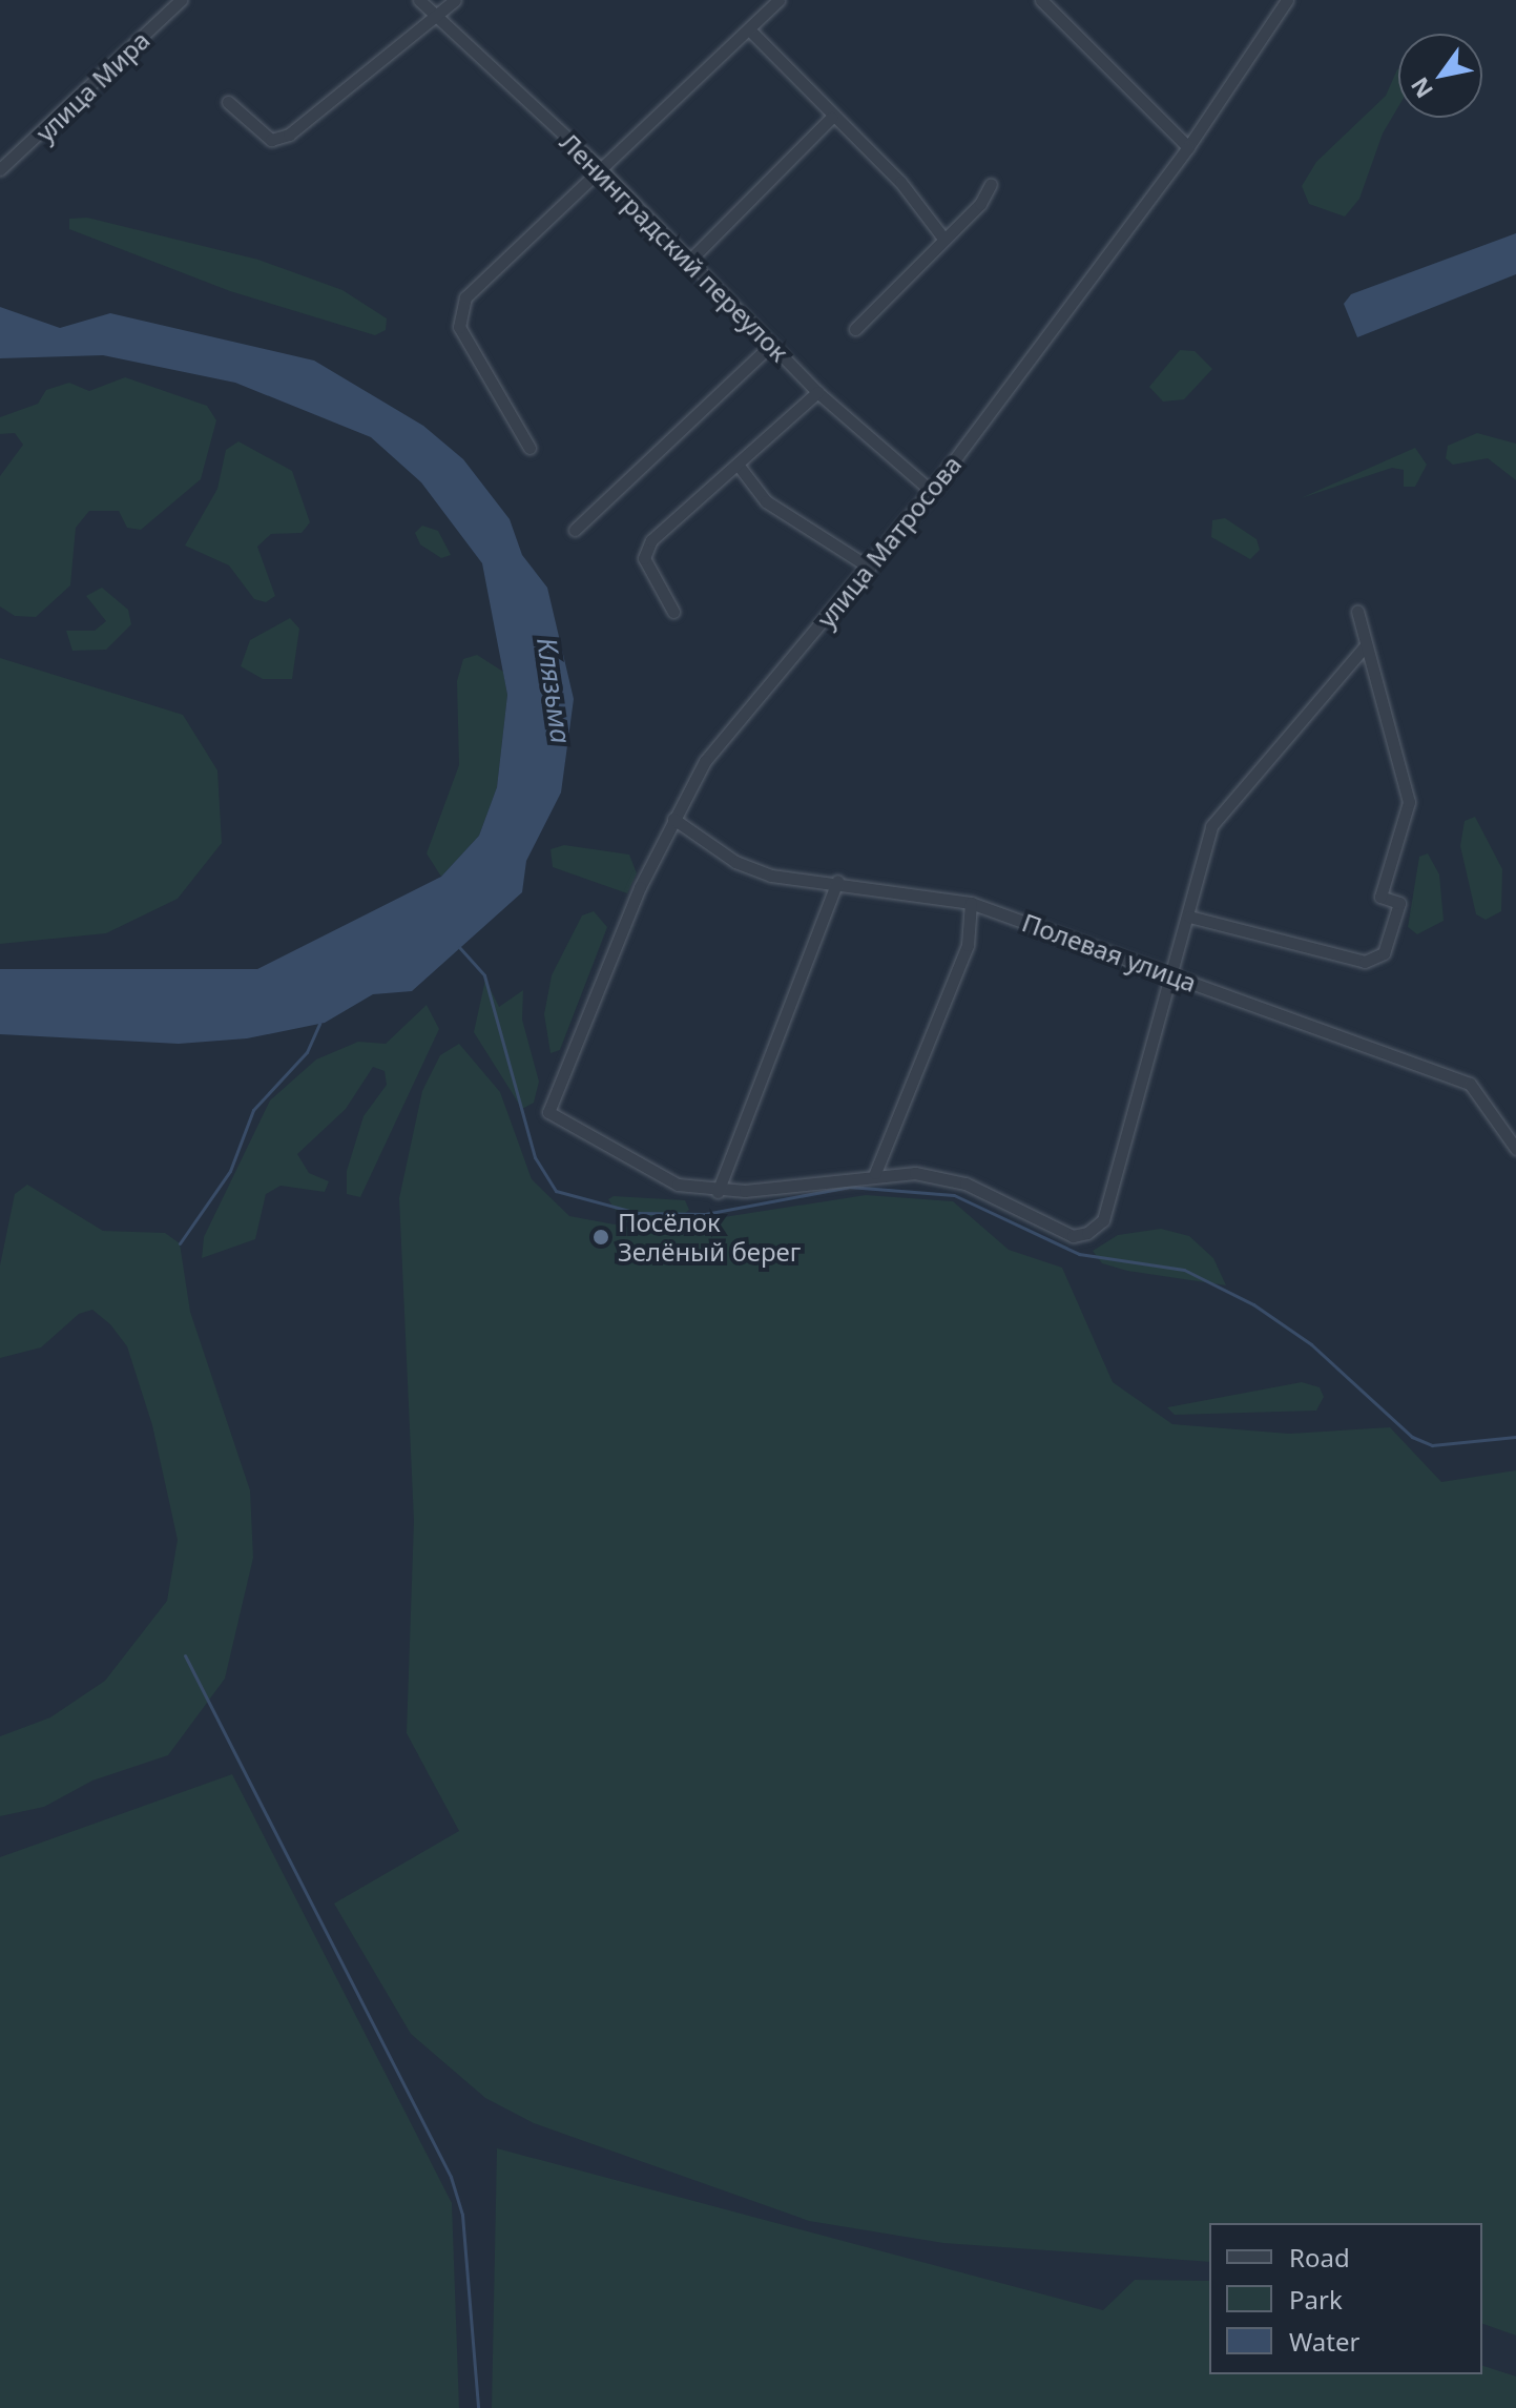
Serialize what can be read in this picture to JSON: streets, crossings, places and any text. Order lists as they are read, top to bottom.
{
  "streets": {
    "street": [
      "улица Мира",
      "Ленинградский переулок",
      "улица Матросова",
      "Полевая улица"
    ]
  },
  "crossings": [
    ["Ленинградский переулок", "улица Матросова"],
    ["улица Матросова", "Полевая улица"]
  ],
  "water": ["Клязьма"],
  "places": ["Посёлок Зелёный берег"],
  "legend": ["Road", "Park", "Water"],
  "north": "bottom left"
}
